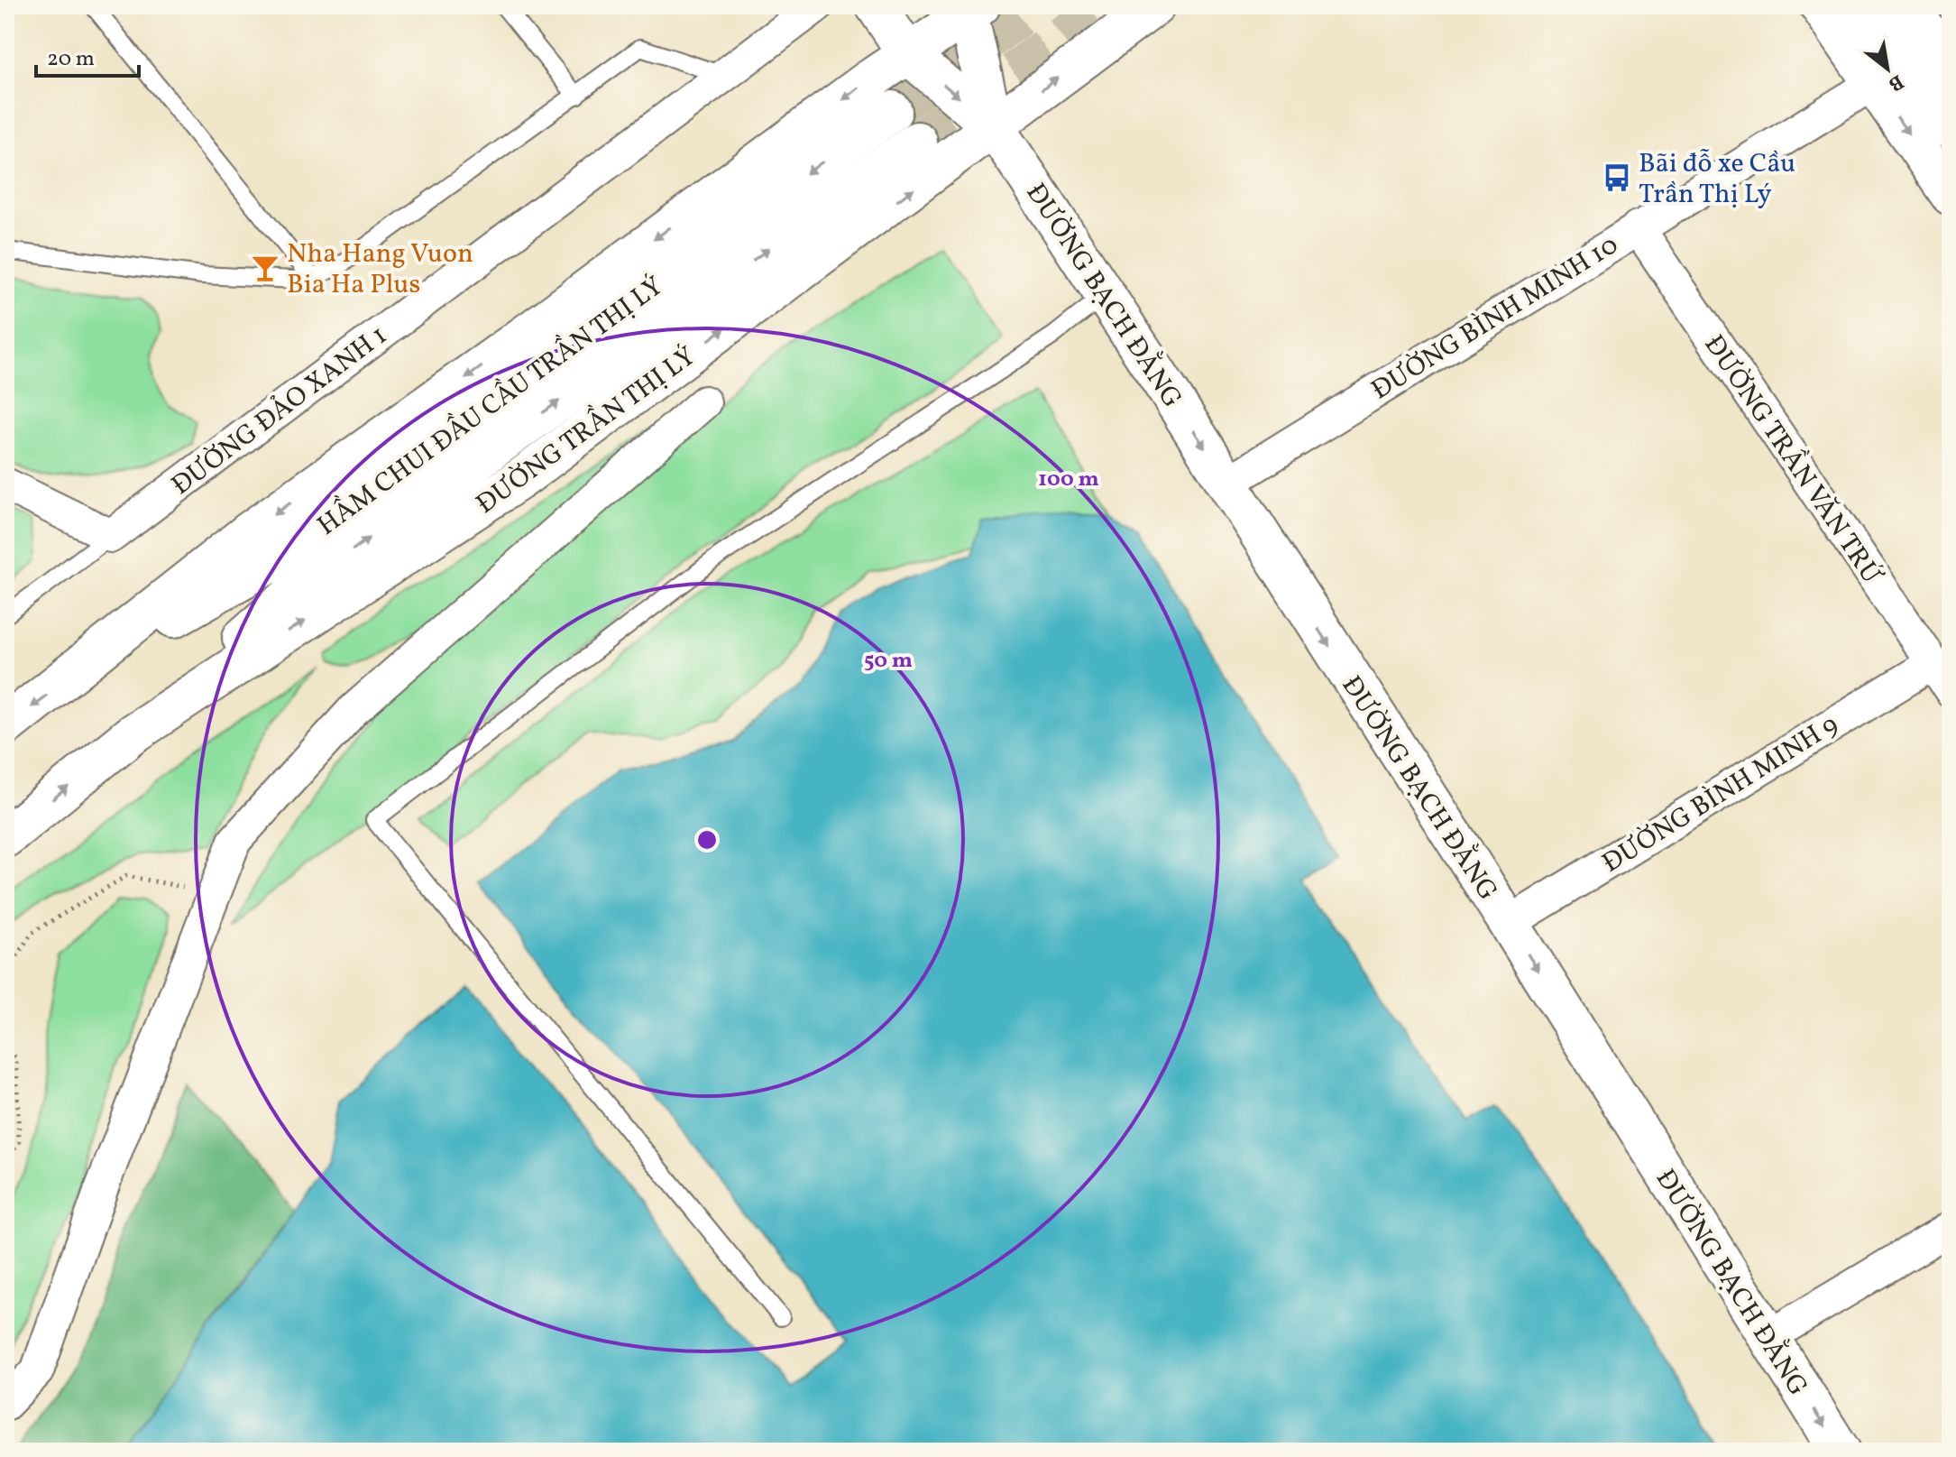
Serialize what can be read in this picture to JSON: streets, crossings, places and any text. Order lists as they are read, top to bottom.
{
  "streets": {
    "main road": ["ĐƯỜNG BẠCH ĐẰNG", "HẦM CHUI ĐẦU CẦU TRẦN THỊ LÝ", "ĐƯỜNG TRẦN THỊ LÝ"],
    "street": [
      "ĐƯỜNG BÌNH MINH 10",
      "ĐƯỜNG ĐẢO XANH 1",
      "ĐƯỜNG TRẦN VĂN TRỨ",
      "ĐƯỜNG BÌNH MINH 9"
    ]
  },
  "crossings": [
    ["ĐƯỜNG BẠCH ĐẰNG", "ĐƯỜNG BÌNH MINH 10"],
    ["ĐƯỜNG BẠCH ĐẰNG", "ĐƯỜNG TRẦN THỊ LÝ"],
    ["ĐƯỜNG BẠCH ĐẰNG", "ĐƯỜNG BÌNH MINH 9"],
    ["ĐƯỜNG BÌNH MINH 10", "ĐƯỜNG TRẦN VĂN TRỨ"],
    ["HẦM CHUI ĐẦU CẦU TRẦN THỊ LÝ", "ĐƯỜNG TRẦN THỊ LÝ"],
    ["ĐƯỜNG TRẦN VĂN TRỨ", "ĐƯỜNG BÌNH MINH 9"]
  ],
  "one_way": ["ĐƯỜNG BẠCH ĐẰNG"],
  "places": {
    "bus stop": ["Bãi đỗ xe Cầu Trần Thị Lý"],
    "bar": ["Nha Hang Vuon Bia Ha Plus"]
  },
  "scale_bar": "20 m",
  "north": "bottom right",
  "rings": ["100 m", "50 m"]
}
